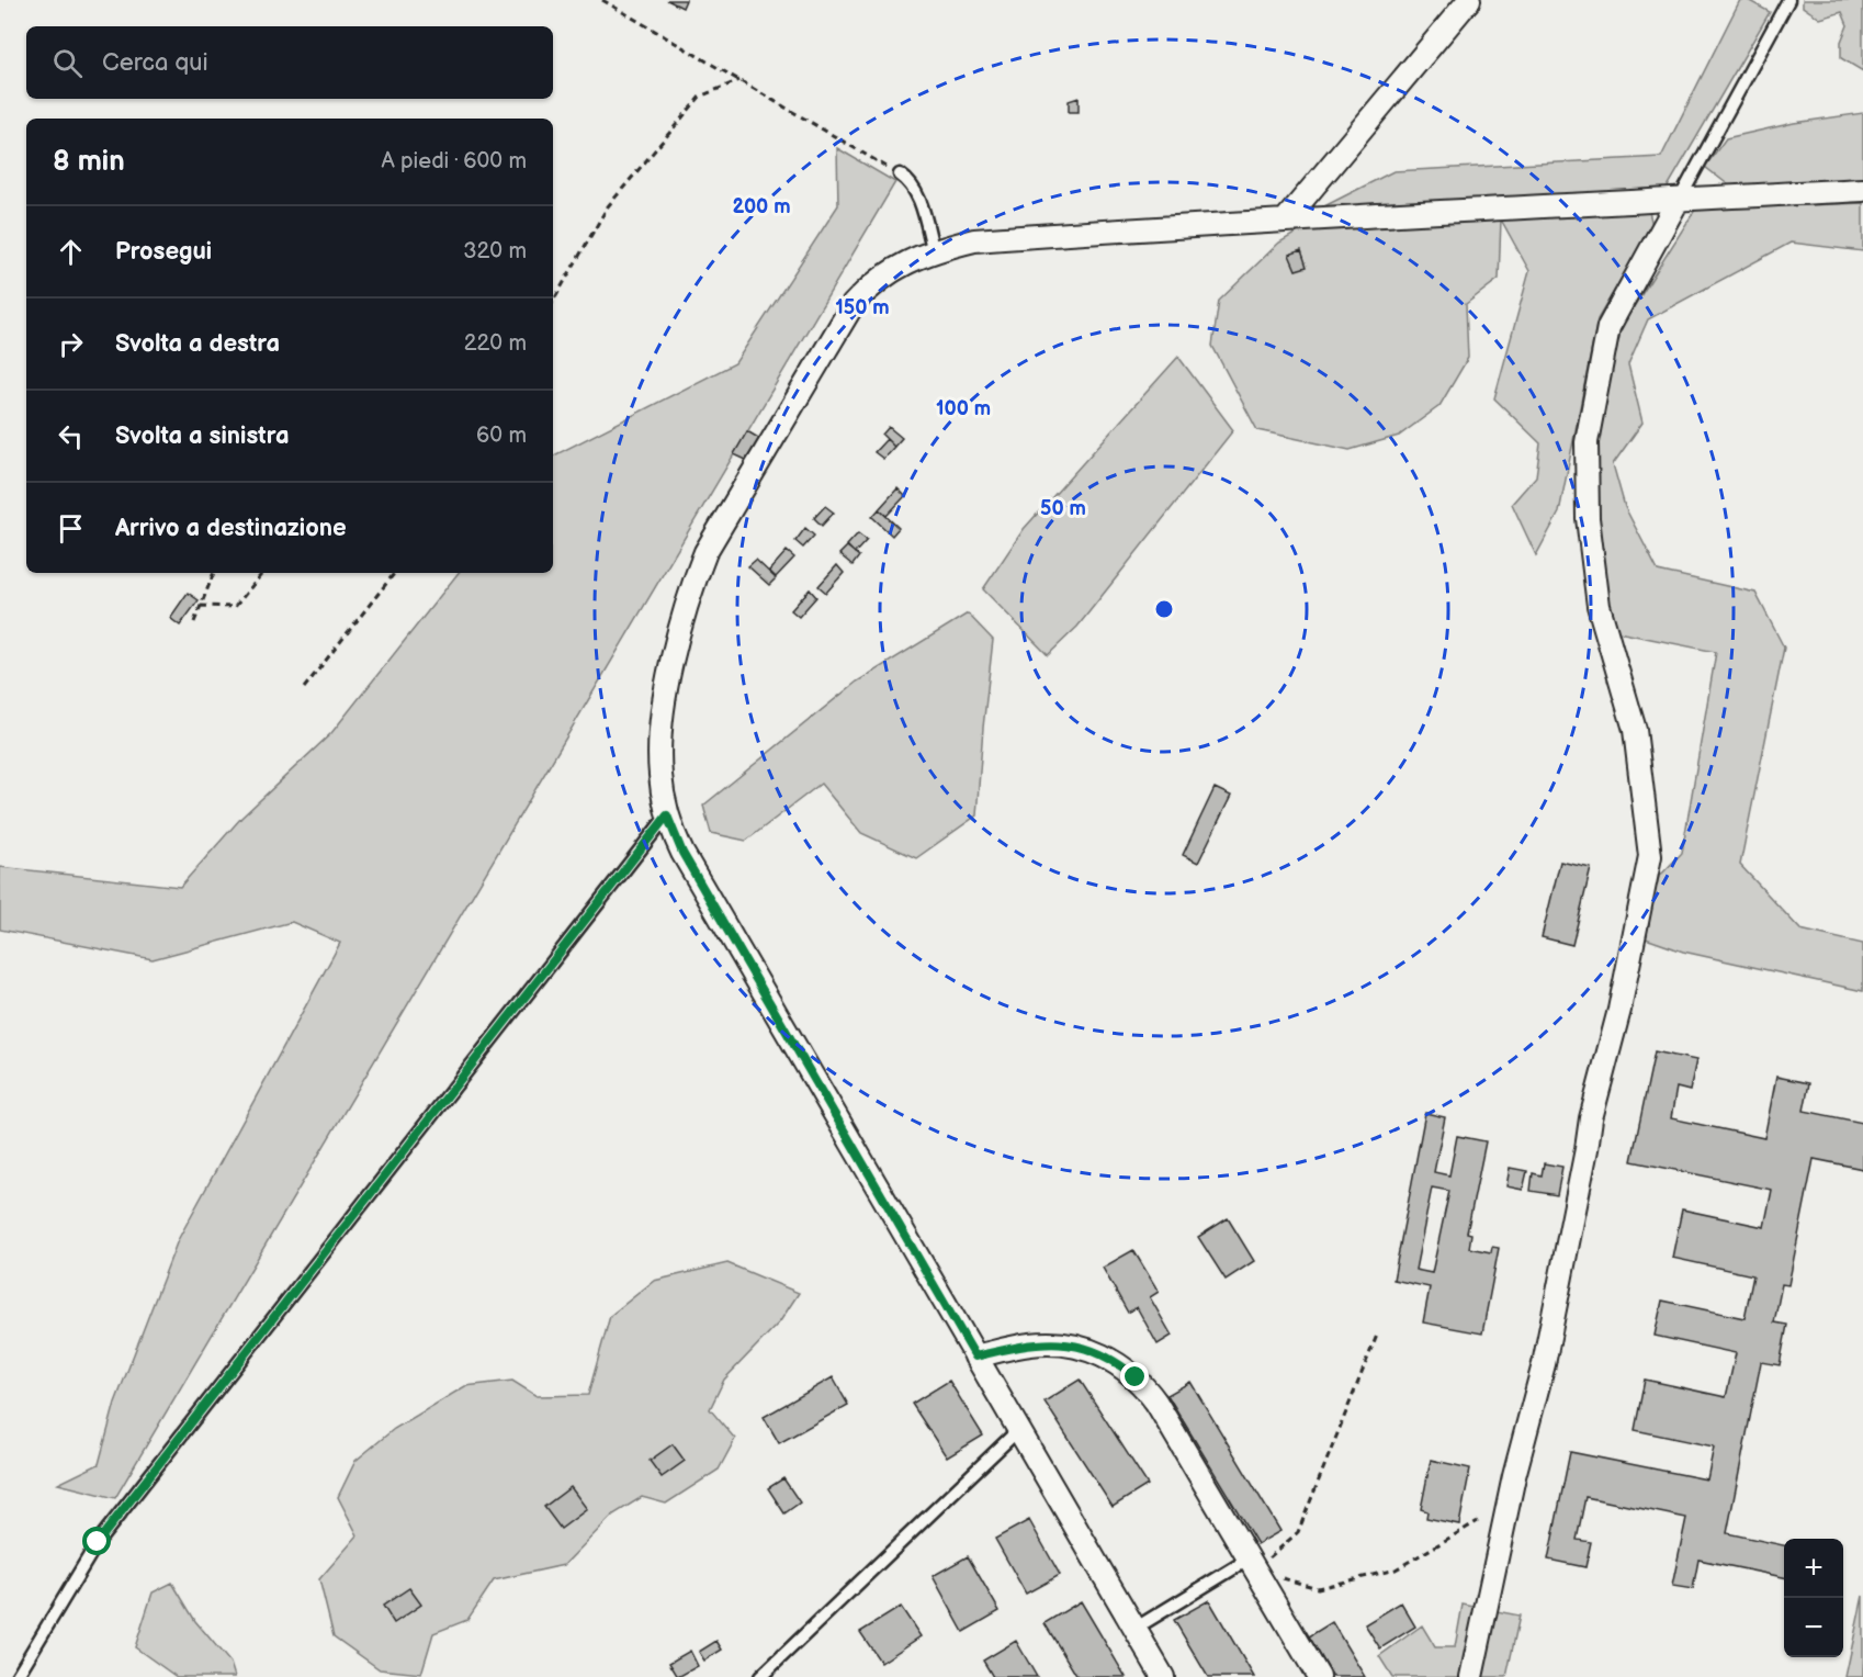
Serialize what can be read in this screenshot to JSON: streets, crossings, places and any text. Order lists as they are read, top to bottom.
{
  "page": {
    "search": "Cerca qui",
    "heading": ["8 min", "A piedi · 600 m"],
    "list": [
      ["Prosegui", "320 m"],
      ["Svolta a destra", "220 m"],
      ["Svolta a sinistra", "60 m"],
      "Arrivo a destinazione"
    ],
    "map_buttons": ["+", "−"]
  },
  "rings": [
    "200 m",
    "150 m",
    "100 m",
    "50 m"
  ]
}
